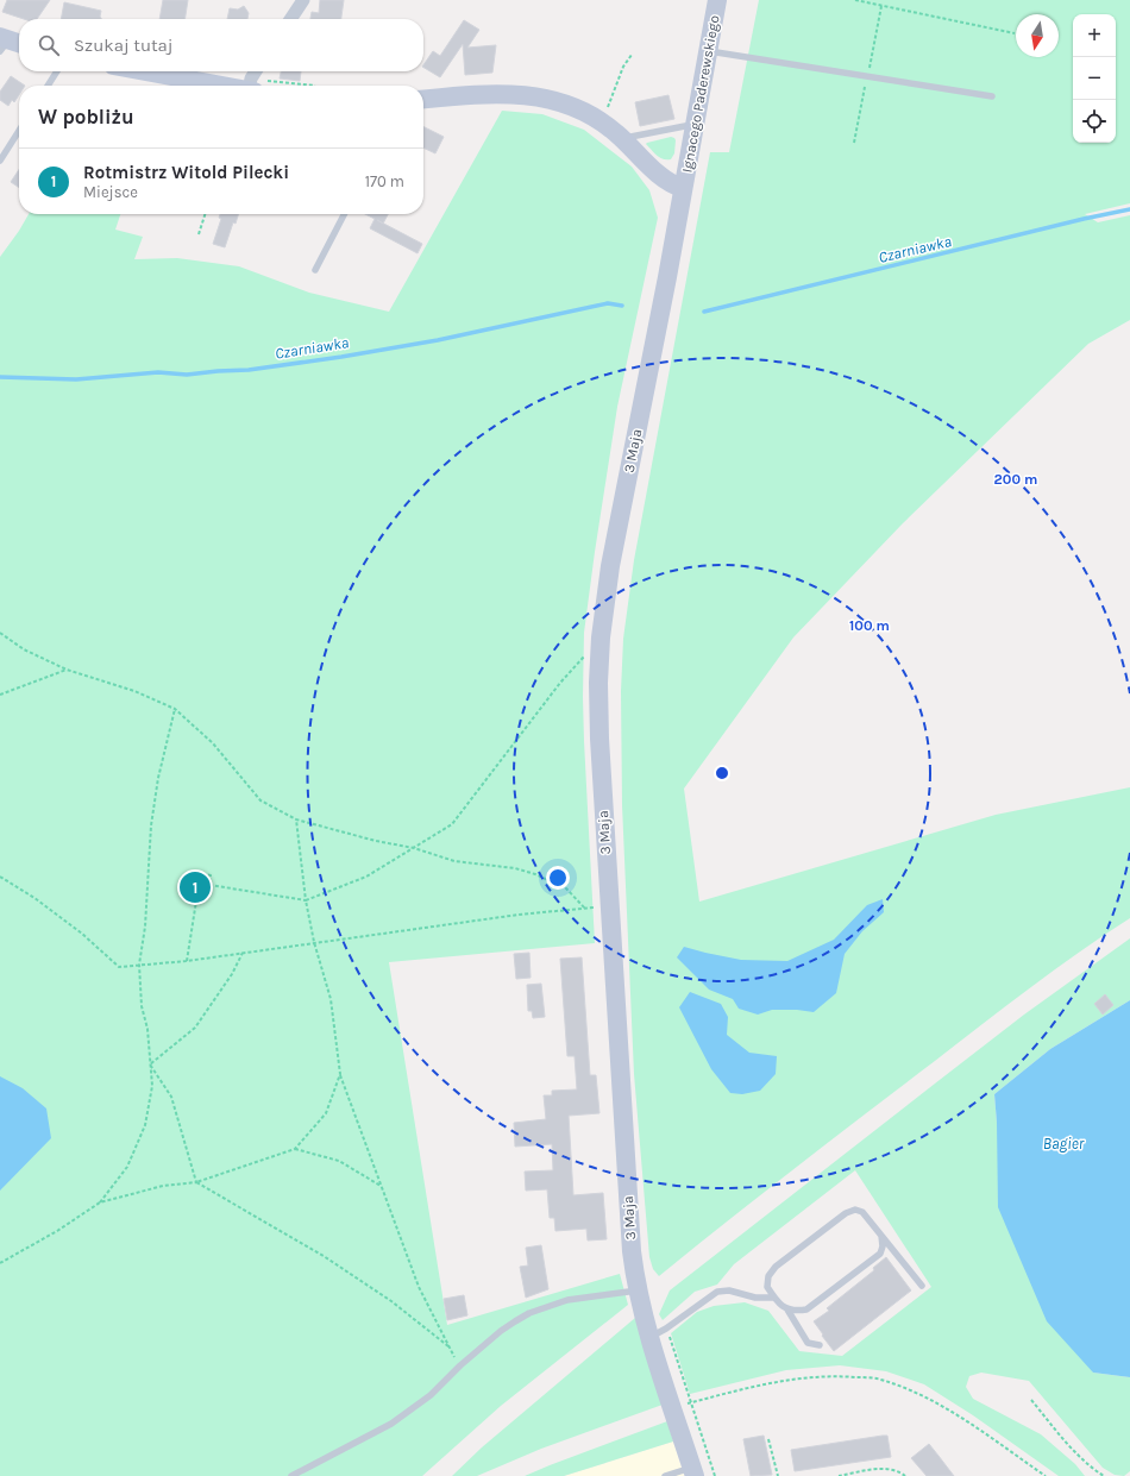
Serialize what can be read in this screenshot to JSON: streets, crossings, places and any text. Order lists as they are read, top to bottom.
{
  "streets": {
    "main road": ["Ignacego Paderewskiego", "3 Maja"]
  },
  "crossings": [
    ["Ignacego Paderewskiego", "3 Maja"]
  ],
  "water": ["Czarniawka", "Bagier"],
  "north": "bottom",
  "page": {
    "map_buttons": ["+", "−"],
    "search": "Szukaj tutaj",
    "heading": "W pobliżu",
    "list": [
      {
        "mark": "1",
        "name": "Rotmistrz Witold Pilecki",
        "note": "Miejsce",
        "value": "170 m"
      }
    ],
    "pins": "1"
  },
  "rings": ["200 m", "100 m"]
}
